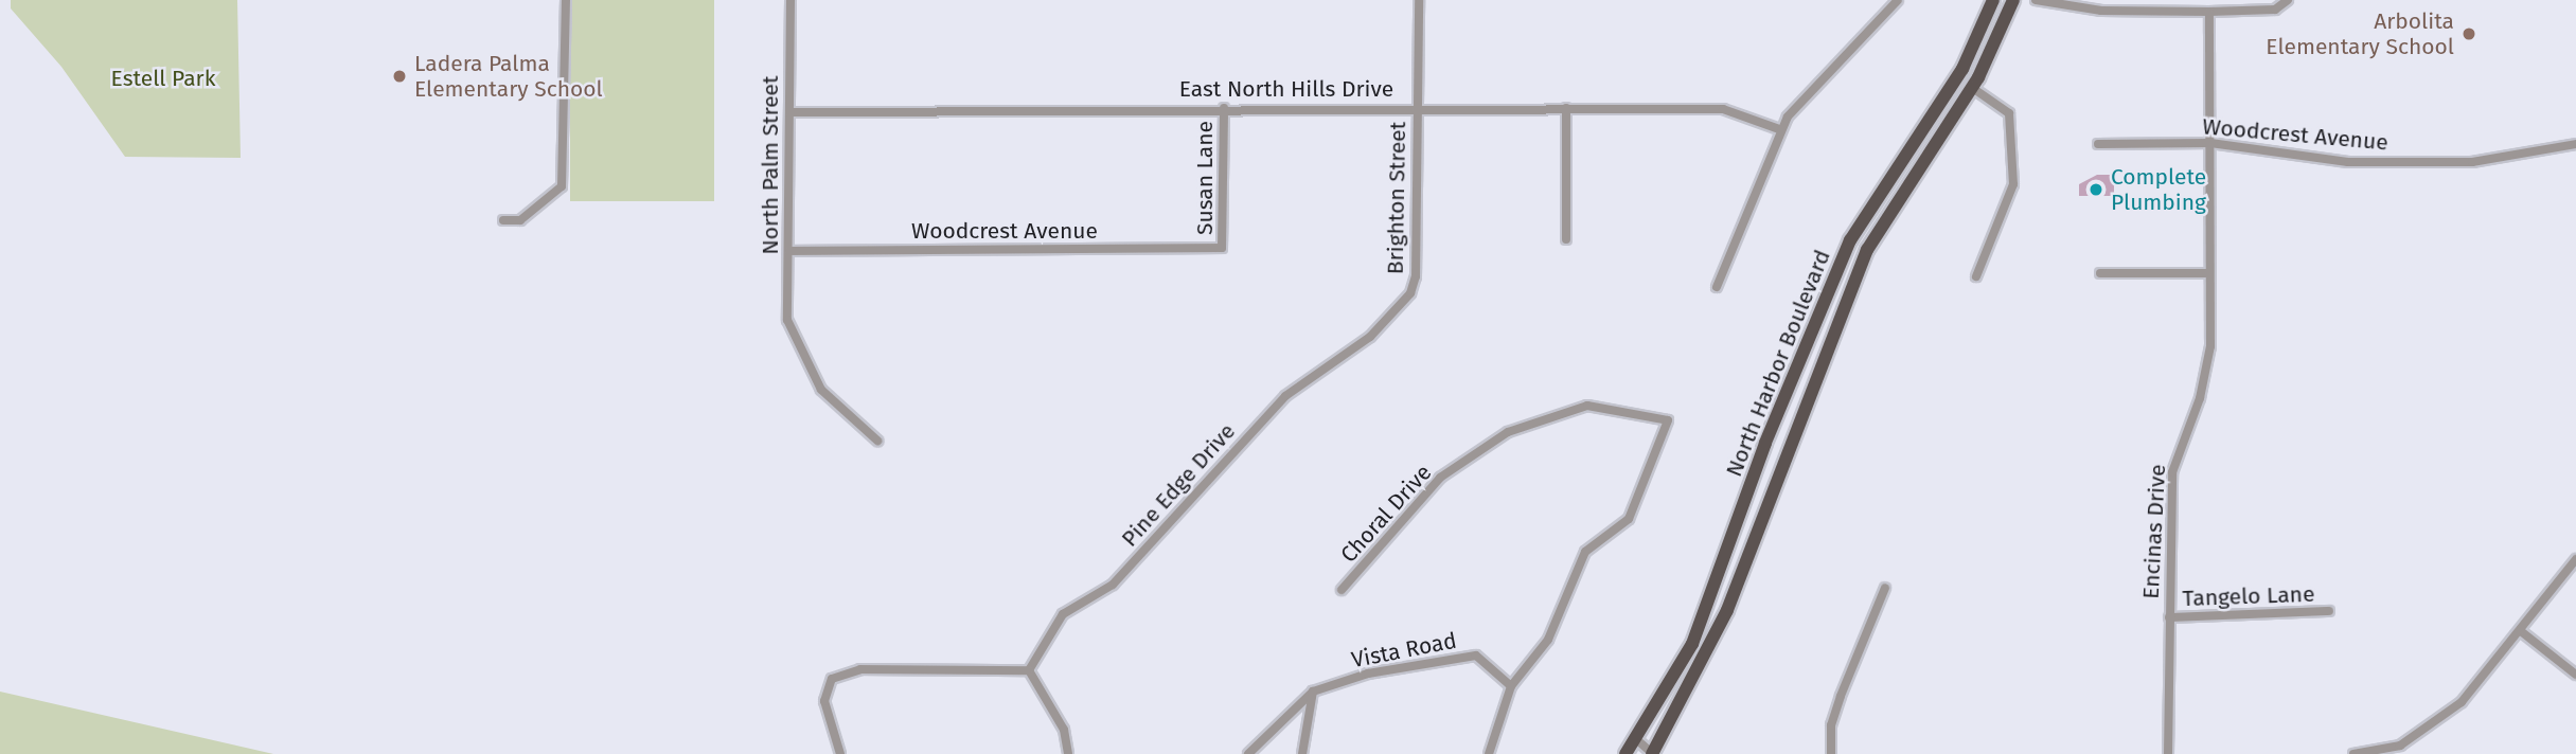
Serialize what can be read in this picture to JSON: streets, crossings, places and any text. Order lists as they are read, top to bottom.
{
  "streets": {
    "main road": ["North Harbor Boulevard"],
    "street": [
      "East North Hills Drive",
      "Woodcrest Avenue",
      "North Palm Street",
      "Susan Lane",
      "Brighton Street",
      "Pine Edge Drive",
      "Choral Drive",
      "Encinas Drive",
      "Tangelo Lane",
      "Vista Road"
    ]
  },
  "crossings": [
    ["East North Hills Drive", "North Palm Street"],
    ["East North Hills Drive", "Susan Lane"],
    ["East North Hills Drive", "Brighton Street"],
    ["Woodcrest Avenue", "North Palm Street"],
    ["Woodcrest Avenue", "Susan Lane"],
    ["Woodcrest Avenue", "Encinas Drive"],
    ["Brighton Street", "Pine Edge Drive"],
    ["Choral Drive", "Vista Road"],
    ["Encinas Drive", "Tangelo Lane"]
  ],
  "parks": ["Estell Park"],
  "places": ["Arbolita Elementary School", "Ladera Palma Elementary School", "Complete Plumbing"]
}
